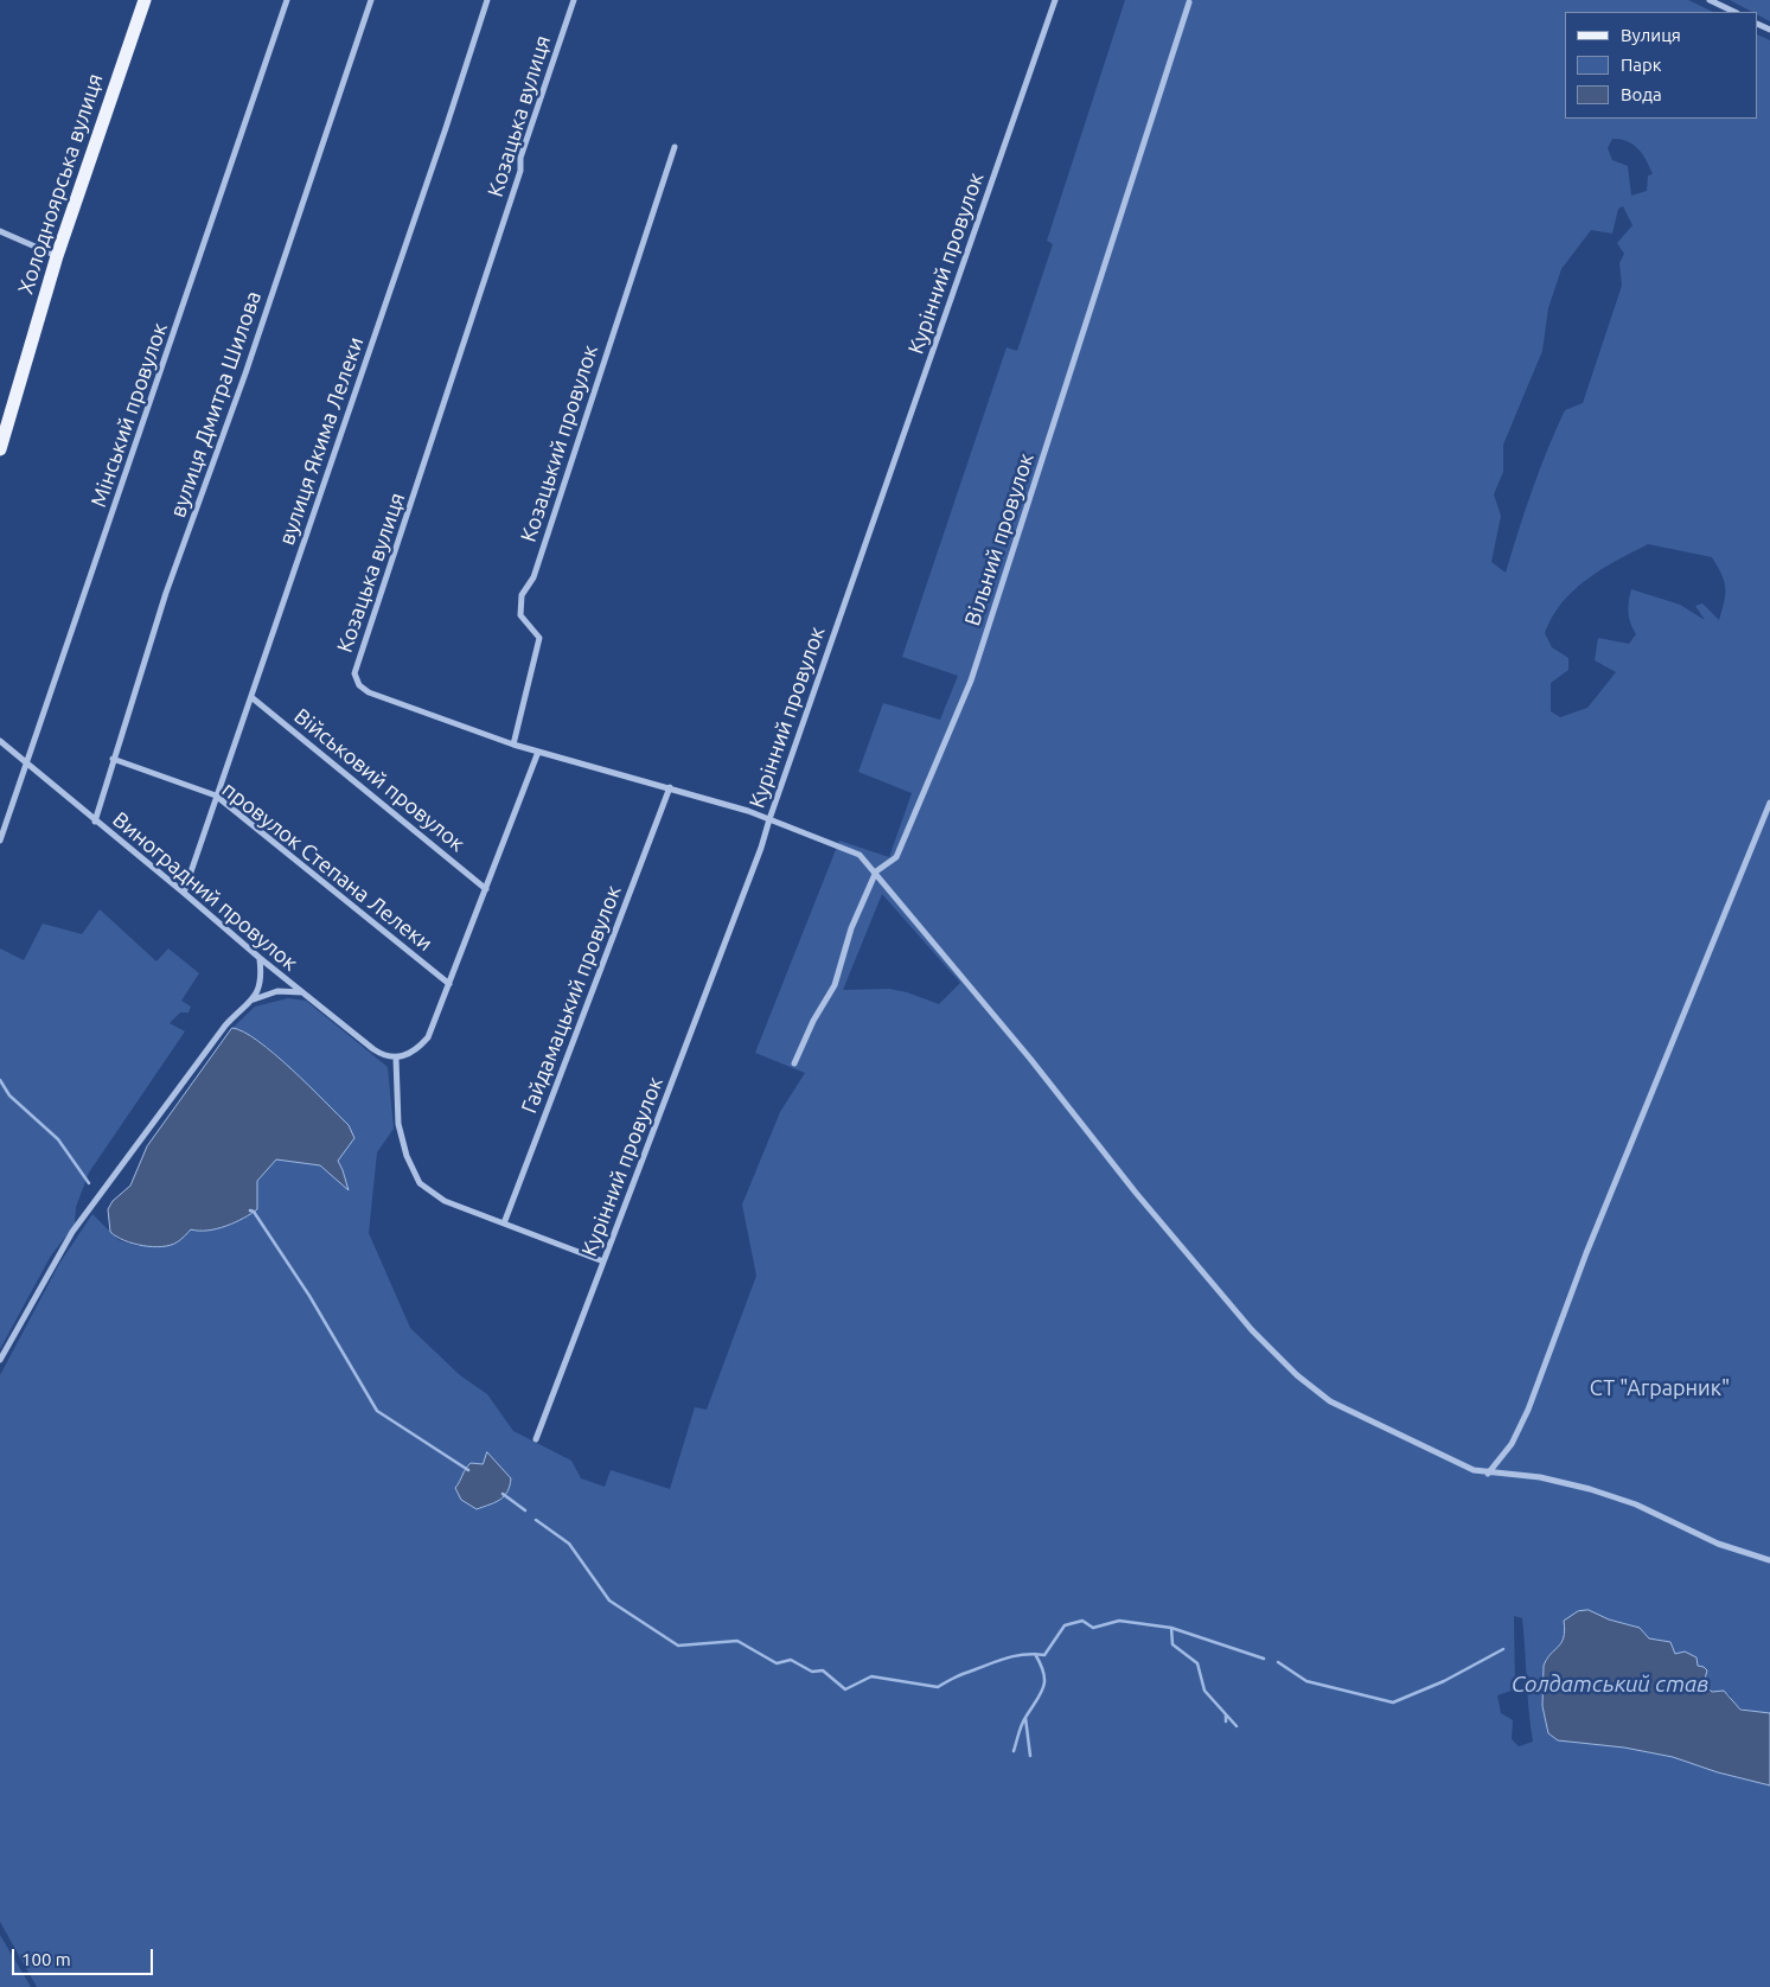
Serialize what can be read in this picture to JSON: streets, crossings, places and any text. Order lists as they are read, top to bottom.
{
  "streets": {
    "main road": ["Холодноярська вулиця"],
    "street": [
      "Козацька вулиця",
      "Курінний провулок",
      "вулиця Дмитра Шилова",
      "Мінський провулок",
      "вулиця Якима Лелеки",
      "Козацький провулок",
      "Вільний провулок",
      "Військовий провулок",
      "провулок Степана Лелеки",
      "Виноградний провулок",
      "Гайдамацький провулок"
    ]
  },
  "crossings": [
    ["Козацька вулиця", "Курінний провулок"],
    ["Козацька вулиця", "Козацький провулок"],
    ["Козацька вулиця", "Вільний провулок"],
    ["Козацька вулиця", "Гайдамацький провулок"],
    ["вулиця Дмитра Шилова", "провулок Степана Лелеки"],
    ["вулиця Дмитра Шилова", "Виноградний провулок"],
    ["Мінський провулок", "Виноградний провулок"],
    ["вулиця Якима Лелеки", "Військовий провулок"],
    ["вулиця Якима Лелеки", "провулок Степана Лелеки"],
    ["вулиця Якима Лелеки", "Виноградний провулок"]
  ],
  "water": ["Солдатський став"],
  "parks": ["СТ \"Аграрник\""],
  "legend": ["Вулиця", "Парк", "Вода"],
  "scale_bar": "100 m"
}
